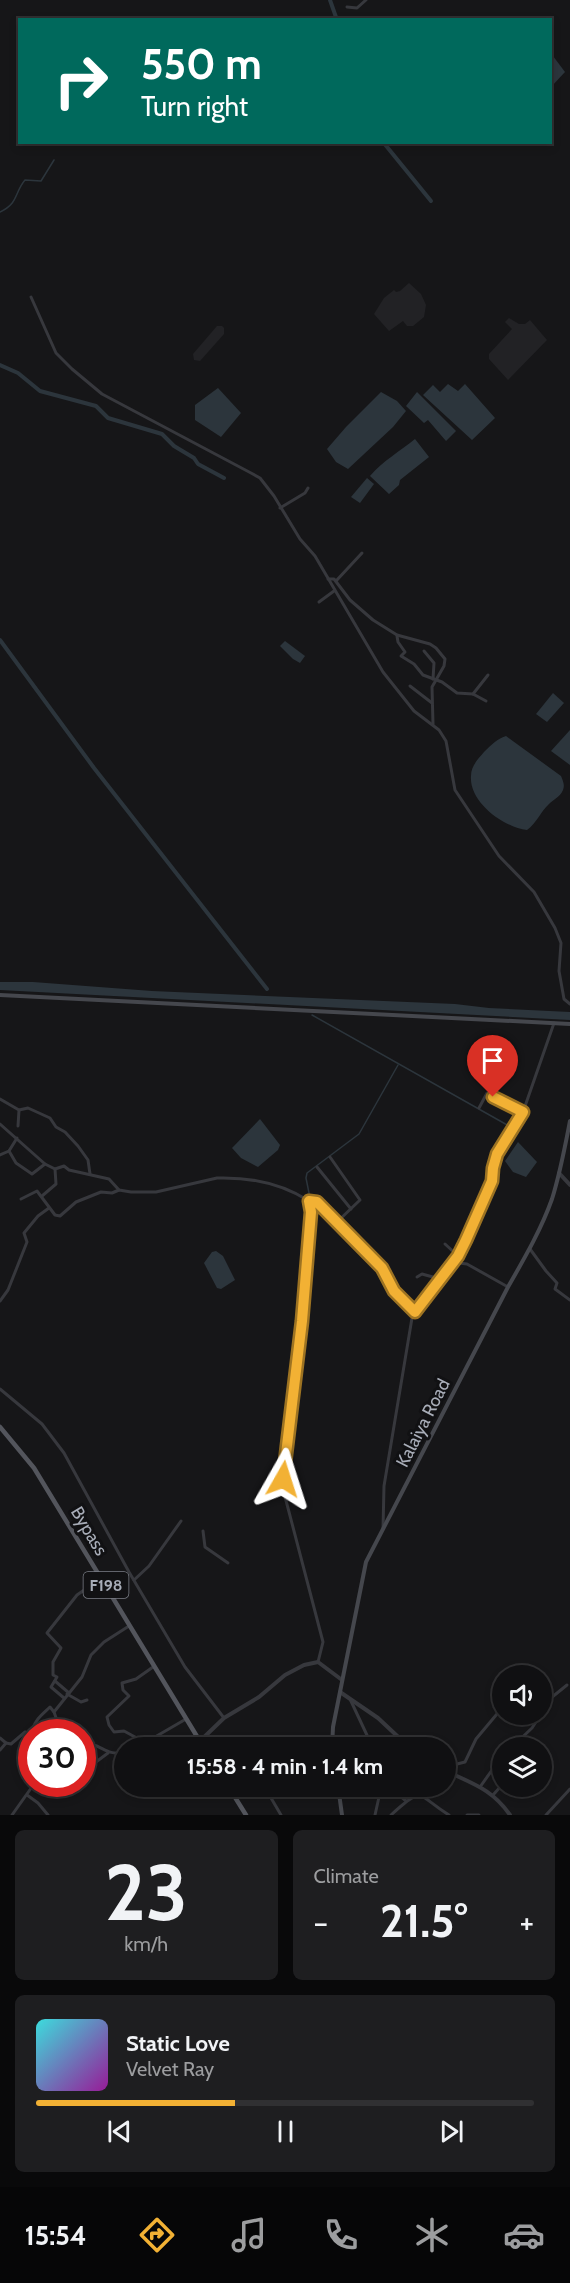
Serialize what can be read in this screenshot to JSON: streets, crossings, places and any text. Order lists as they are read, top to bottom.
{
  "streets": {
    "main road": ["Kalaiya Road", "Bypass", "F198"]
  },
  "page": {
    "turn": ["550 m", "Turn right"],
    "limit": "30",
    "trip": "15:58 · 4 min · 1.4 km",
    "tile": [
      ["23", "km/h"],
      "Climate"
    ],
    "heat": ["−", "21.5°", "+"],
    "song": ["Static Love", "Velvet Ray"],
    "tabs": "15:54"
  }
}
